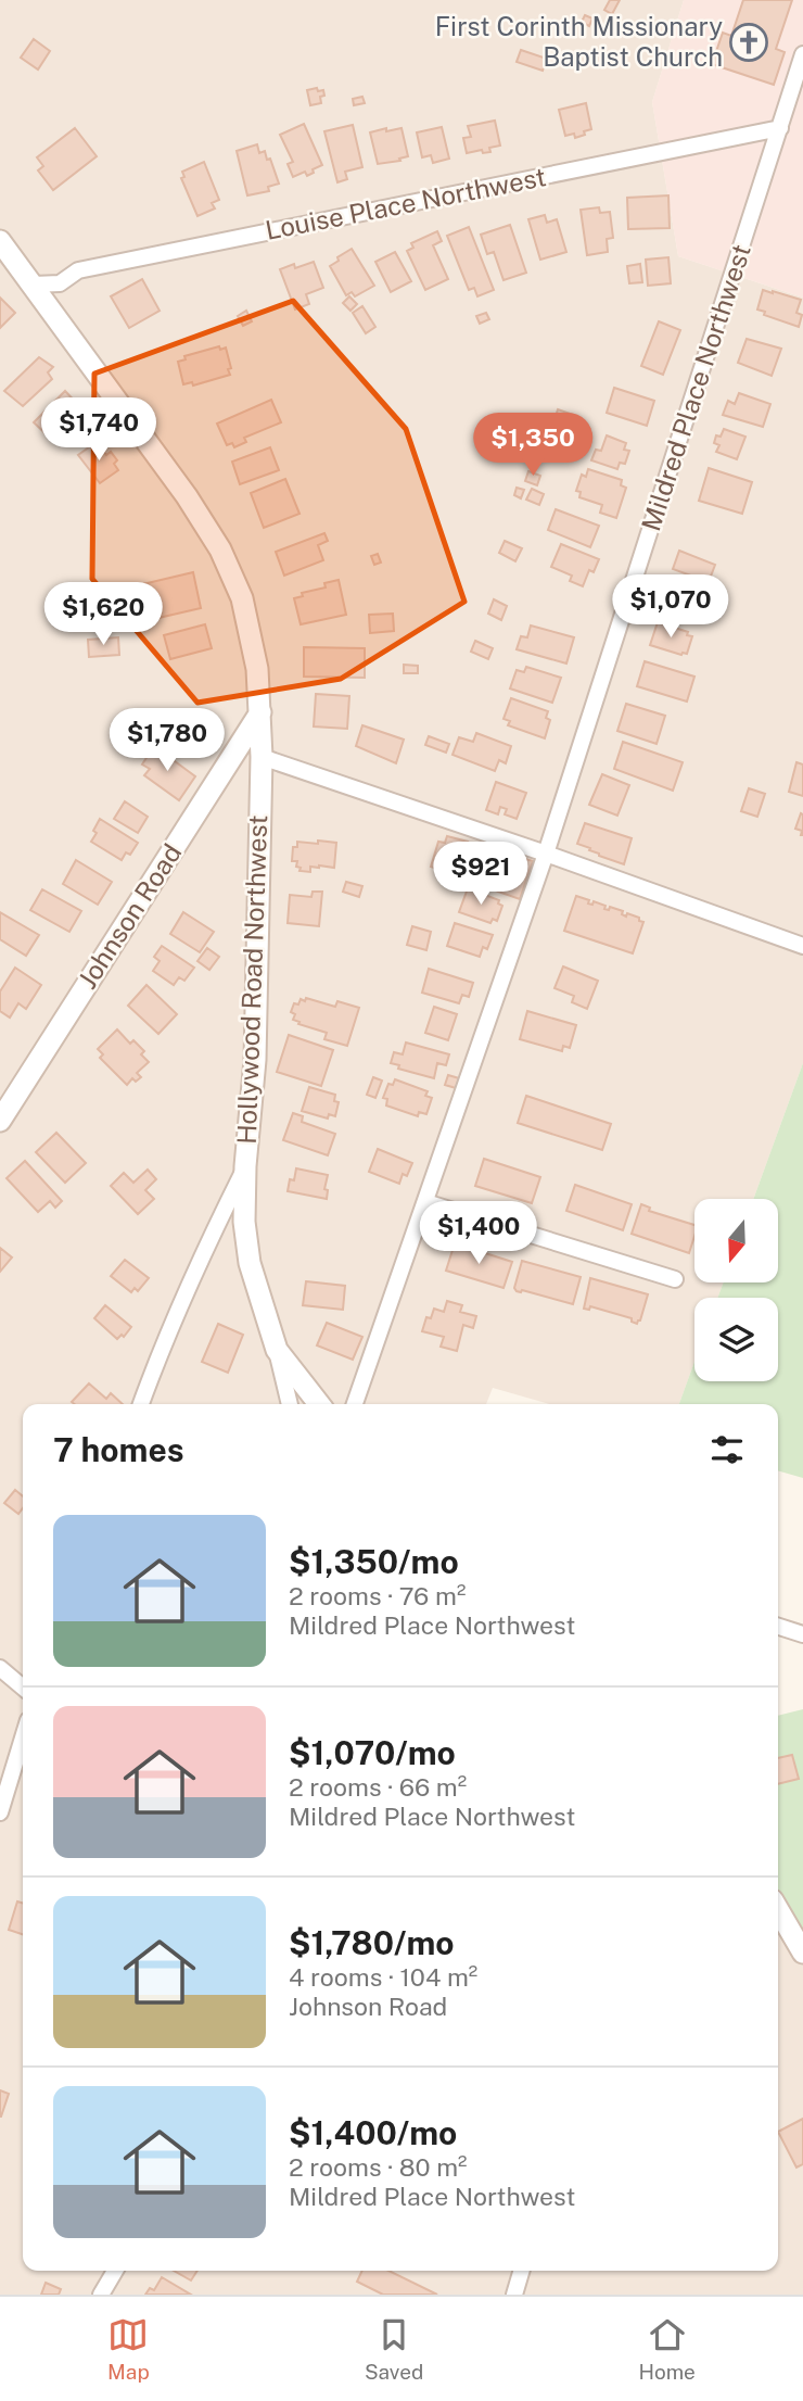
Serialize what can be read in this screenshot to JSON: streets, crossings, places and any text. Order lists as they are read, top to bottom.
{
  "streets": {
    "street": [
      "Louise Place Northwest",
      "Mildred Place Northwest",
      "Johnson Road",
      "Hollywood Road Northwest"
    ]
  },
  "crossings": [
    ["Louise Place Northwest", "Mildred Place Northwest"],
    ["Louise Place Northwest", "Hollywood Road Northwest"],
    ["Johnson Road", "Hollywood Road Northwest"]
  ],
  "places": {
    "church": ["First Corinth Missionary Baptist Church"]
  },
  "north": "bottom",
  "page": {
    "price": [
      "$1,740",
      "$1,350",
      "$1,070",
      "$1,620",
      "$1,780",
      "$921",
      "$1,400"
    ],
    "heading": "7 homes",
    "list": [
      {
        "name": "$1,350/mo",
        "note": "2 rooms · 76 m² · Mildred Place Northwest"
      },
      {
        "name": "$1,070/mo",
        "note": "2 rooms · 66 m² · Mildred Place Northwest"
      },
      {
        "name": "$1,780/mo",
        "note": "4 rooms · 104 m² · Johnson Road"
      },
      {
        "name": "$1,400/mo",
        "note": "2 rooms · 80 m² · Mildred Place Northwest"
      }
    ],
    "tabs": ["Map", "Saved", "Home"]
  }
}
